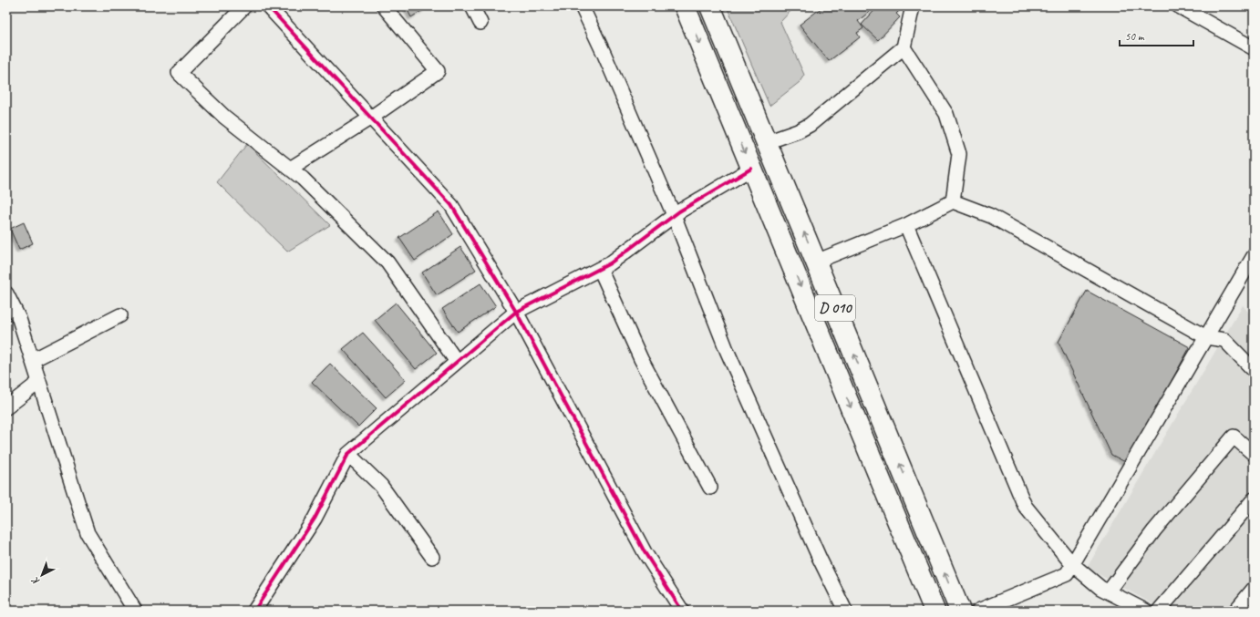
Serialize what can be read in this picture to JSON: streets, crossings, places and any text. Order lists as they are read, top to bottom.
{
  "streets": {
    "highway": ["D 010"]
  },
  "scale_bar": "50 m",
  "north": "bottom left"
}
